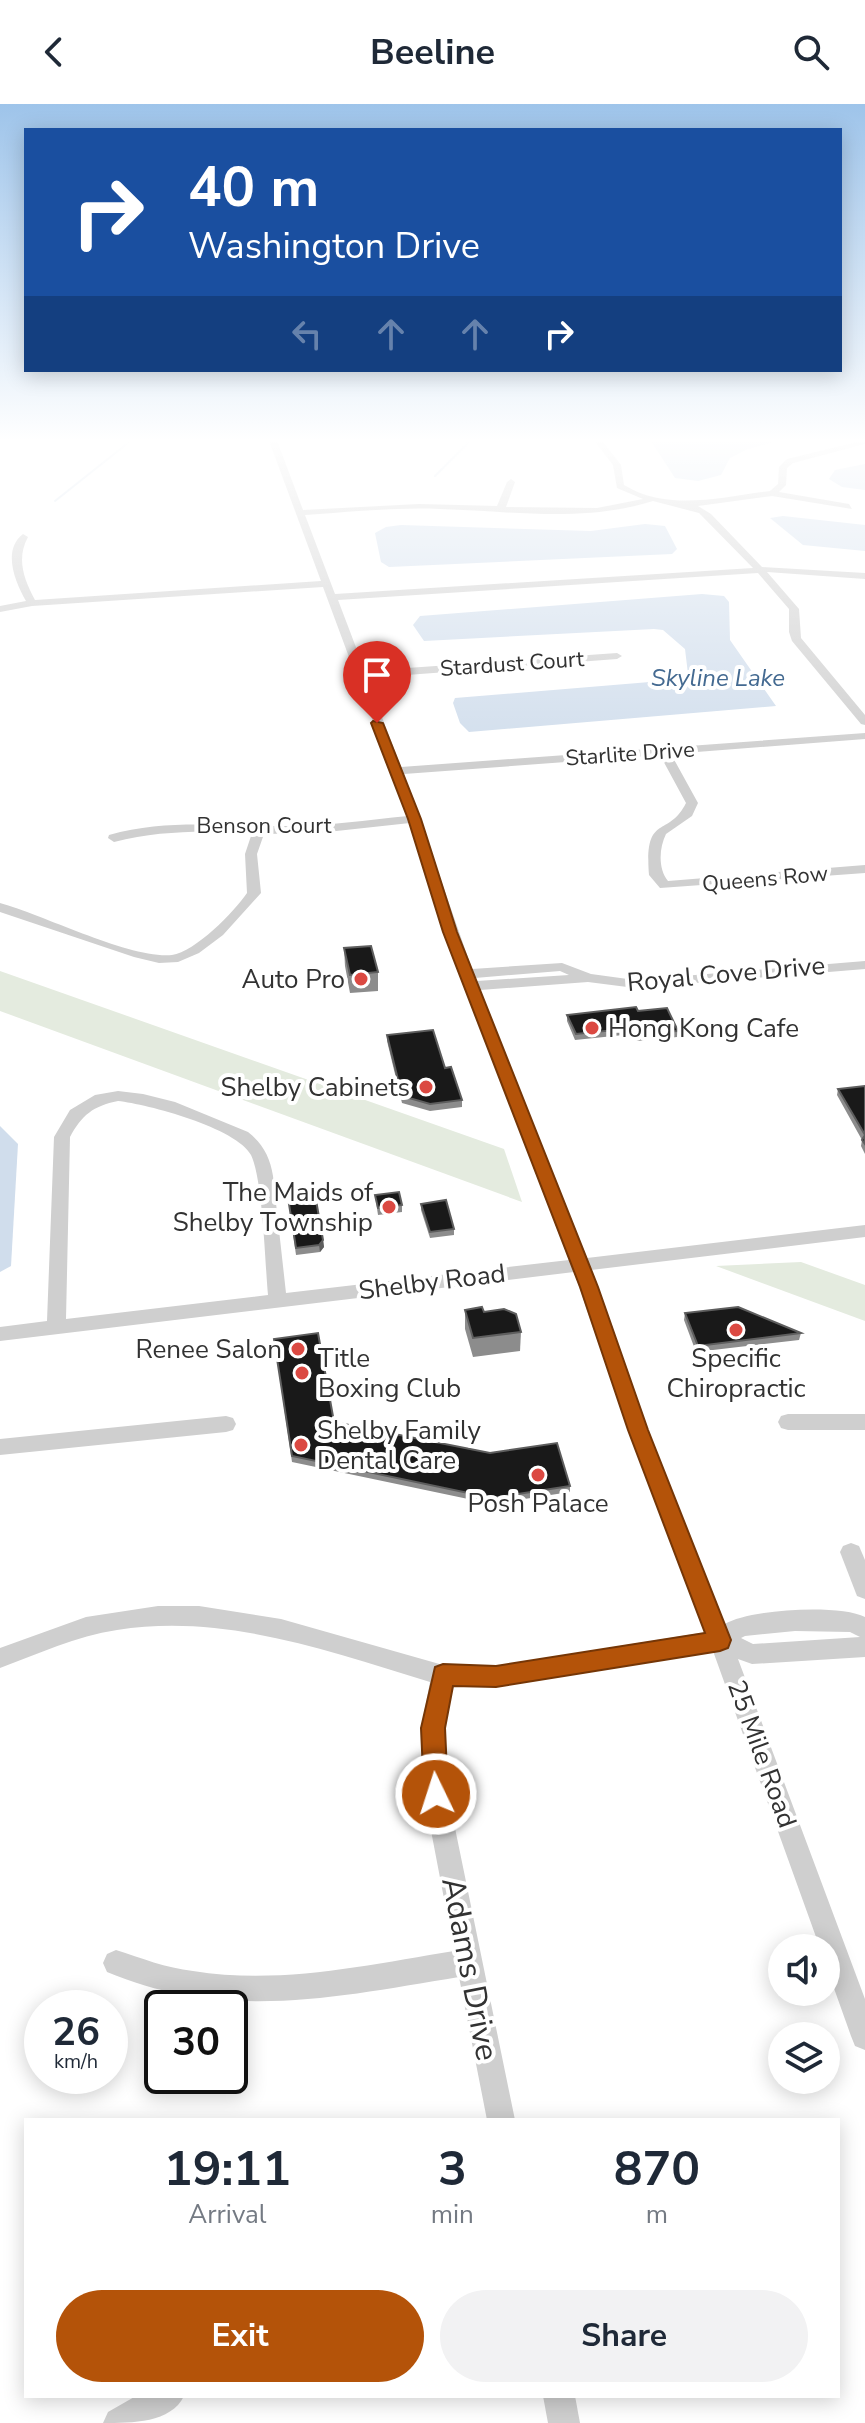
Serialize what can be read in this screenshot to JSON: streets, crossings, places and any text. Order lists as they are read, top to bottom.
{
  "streets": {
    "street": [
      "Stardust Court",
      "Starlite Drive",
      "Benson Court",
      "Queens Row",
      "Royal Cove Drive",
      "Shelby Road",
      "25 Mile Road",
      "Adams Drive"
    ]
  },
  "crossings": [
    ["Stardust Court", "25 Mile Road"],
    ["Starlite Drive", "Queens Row"],
    ["Starlite Drive", "25 Mile Road"],
    ["Benson Court", "25 Mile Road"],
    ["Royal Cove Drive", "25 Mile Road"],
    ["Shelby Road", "25 Mile Road"]
  ],
  "water": ["Skyline Lake"],
  "places": [
    "Auto Pro",
    "Hong Kong Cafe",
    "Shelby Cabinets",
    "The Maids of Shelby Township",
    "Specific Chiropractic",
    "Renee Salon",
    "Title Boxing Club",
    "Shelby Family Dental Care",
    "Posh Palace"
  ],
  "page": {
    "header": "Beeline",
    "turn": ["40 m", "Washington Drive"],
    "speed": "26 km/h",
    "limit": "30",
    "eta": [
      "19:11",
      "Arrival",
      "3",
      "min",
      "870",
      "m"
    ],
    "buttons": ["Exit", "Share"]
  }
}
